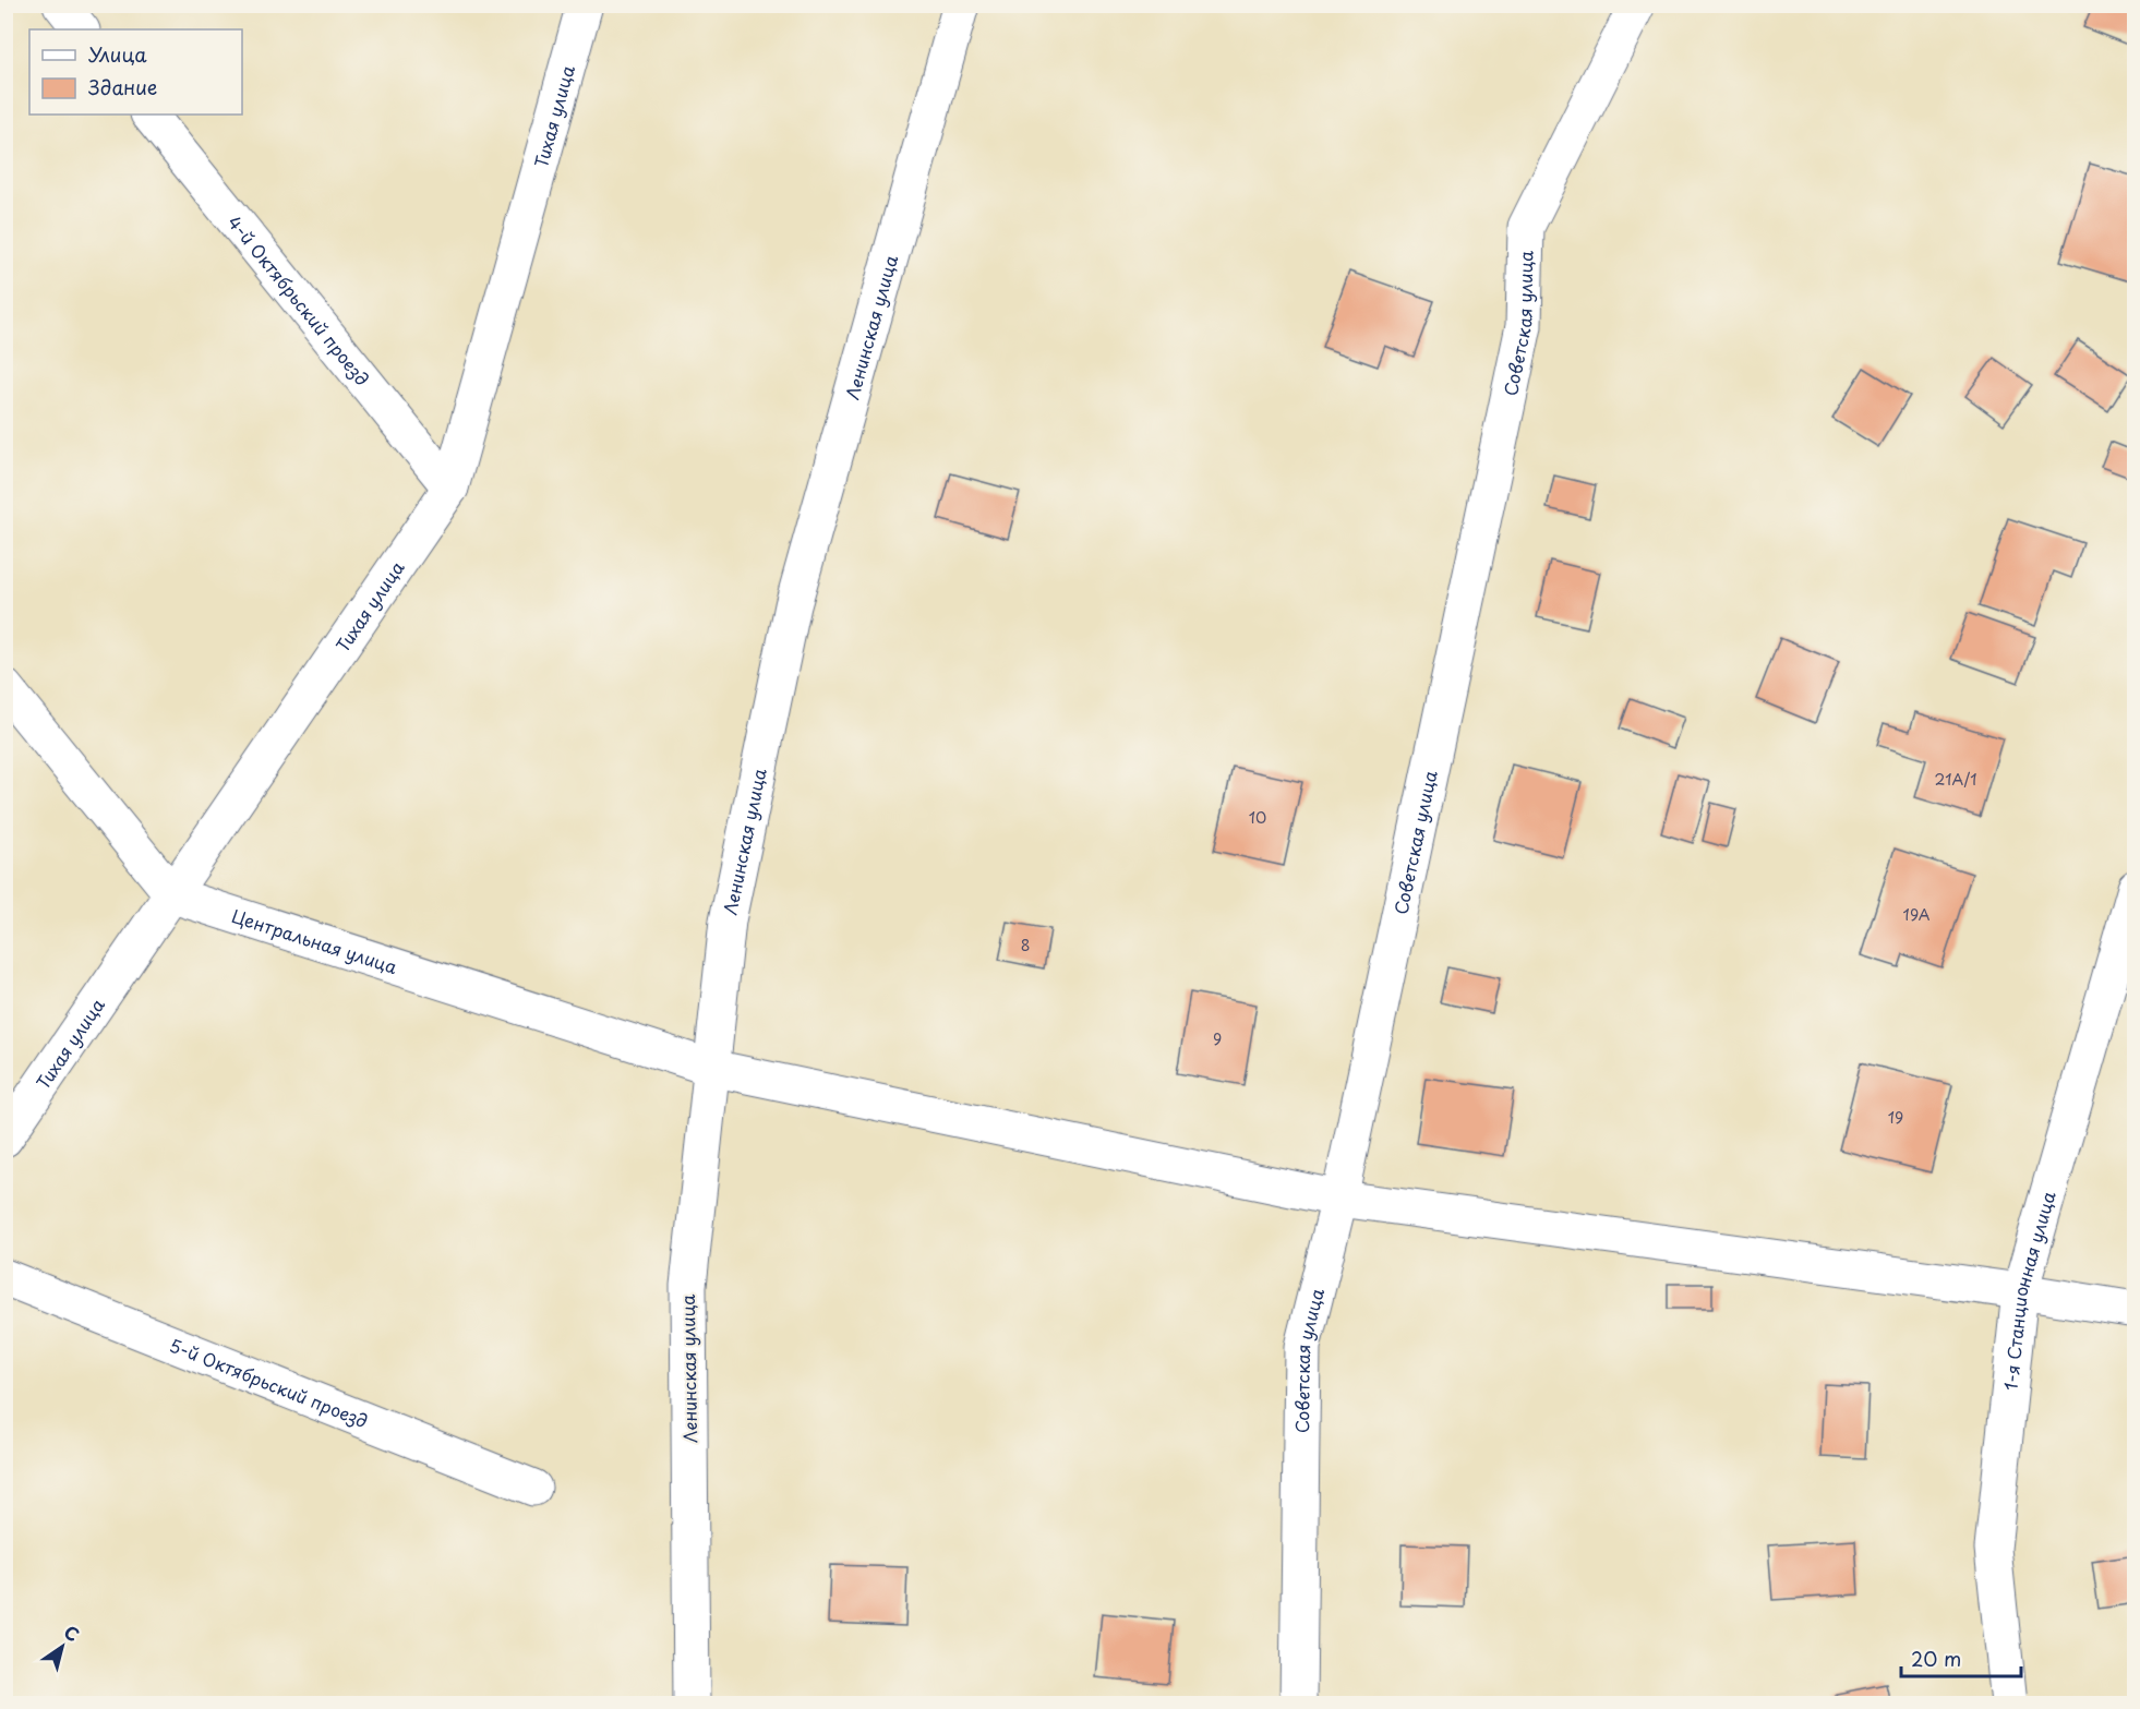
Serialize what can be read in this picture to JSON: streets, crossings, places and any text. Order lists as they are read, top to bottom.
{
  "streets": {
    "street": [
      "Тихая улица",
      "4-й Октябрьский проезд",
      "Советская улица",
      "Ленинская улица",
      "Центральная улица",
      "1-я Станционная улица",
      "5-й Октябрьский проезд"
    ]
  },
  "crossings": [
    ["Тихая улица", "4-й Октябрьский проезд"],
    ["Тихая улица", "Центральная улица"],
    ["Советская улица", "Центральная улица"],
    ["Ленинская улица", "Центральная улица"],
    ["Центральная улица", "1-я Станционная улица"]
  ],
  "house_numbers": [
    "21А/1",
    "10",
    "19А",
    "8",
    "9",
    "19"
  ],
  "legend": ["Улица", "Здание"],
  "scale_bar": "20 m",
  "north": "top right"
}
